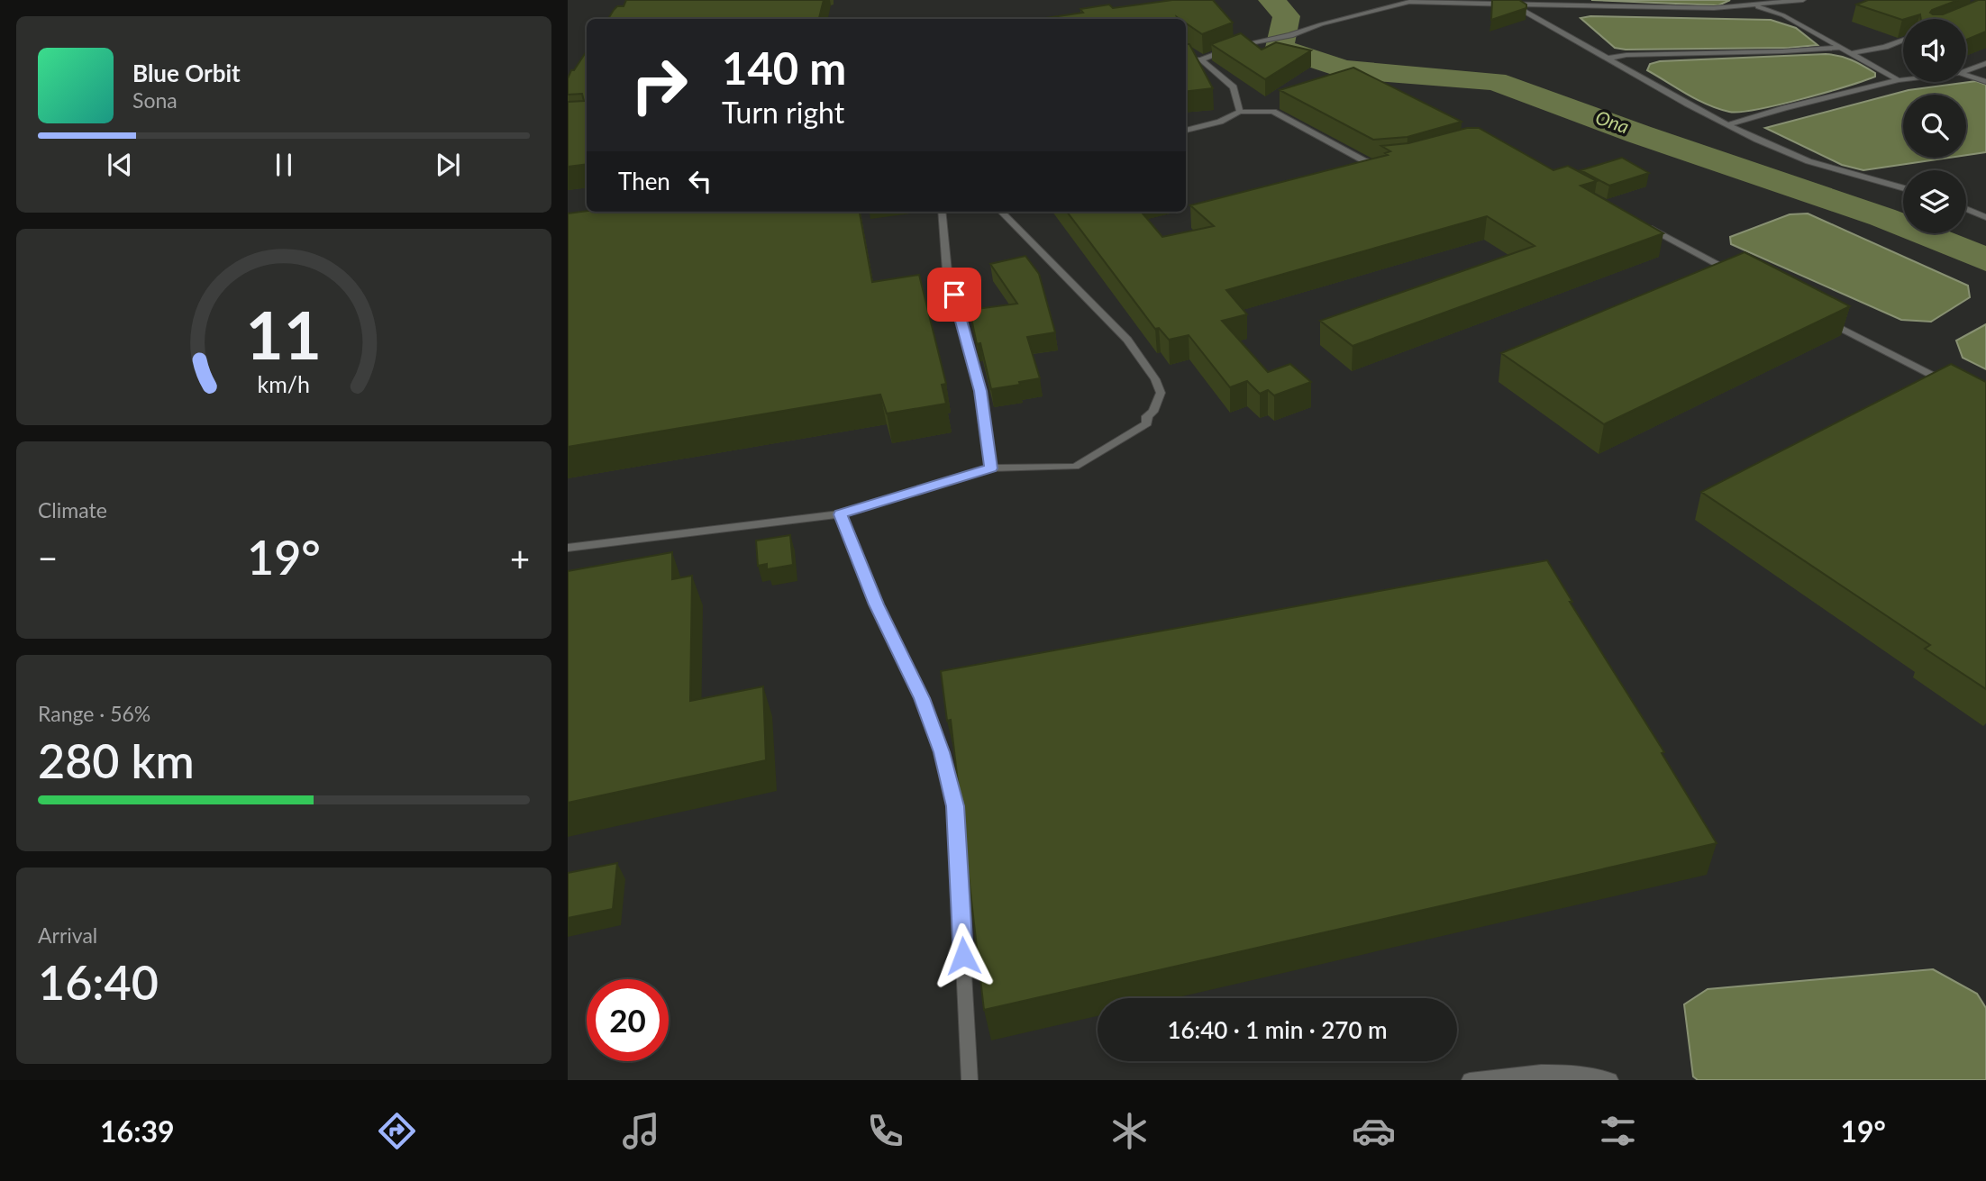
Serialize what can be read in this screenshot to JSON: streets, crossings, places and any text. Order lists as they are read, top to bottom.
{
  "water": ["Ona"],
  "page": {
    "turn": ["140 m", "Turn right"],
    "song": ["Blue Orbit", "Sona"],
    "then": "Then",
    "tile": [
      "Climate",
      ["Range · 56%", "280 km"],
      ["Arrival", "16:40"]
    ],
    "heat": ["−", "19°", "+"],
    "limit": "20",
    "trip": "16:40 · 1 min · 270 m",
    "tabs": ["16:39", "19°"],
    "gauge": ["11", "km/h"]
  }
}
